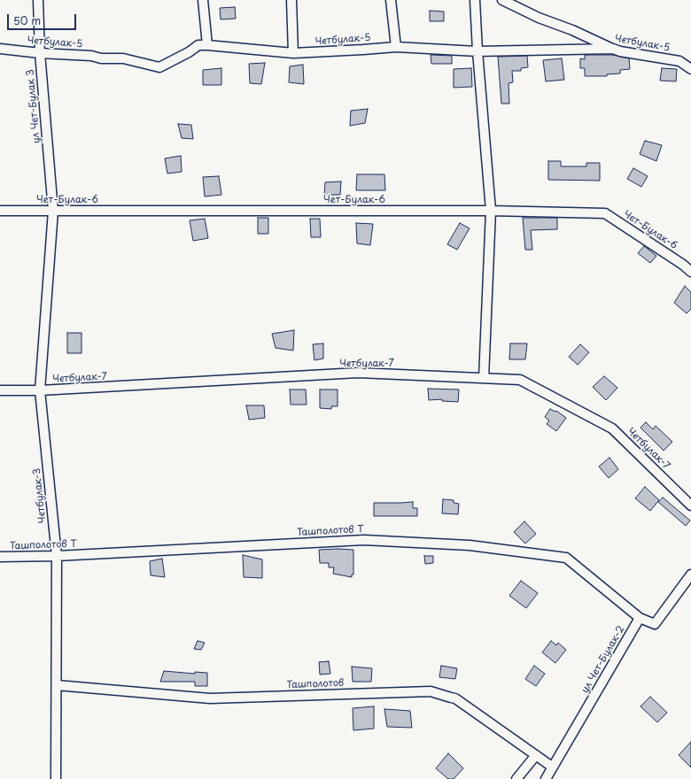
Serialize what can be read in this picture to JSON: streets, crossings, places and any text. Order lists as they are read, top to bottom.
{
  "streets": {
    "street": [
      "Четбулак-5",
      "ул Чет-Булак 3",
      "Чет-Булак-6",
      "Четбулак-7",
      "Четбулак-3",
      "Ташполотов Т",
      "ул Чет-Булак-2",
      "Ташполотов"
    ]
  },
  "crossings": [
    ["Четбулак-5", "ул Чет-Булак 3"],
    ["ул Чет-Булак 3", "Чет-Булак-6"],
    ["ул Чет-Булак 3", "Четбулак-3"],
    ["Чет-Булак-6", "Четбулак-3"],
    ["Четбулак-7", "Четбулак-3"],
    ["Четбулак-3", "Ташполотов Т"],
    ["Четбулак-3", "Ташполотов"],
    ["Ташполотов Т", "ул Чет-Булак-2"],
    ["ул Чет-Булак-2", "Ташполотов"]
  ],
  "scale_bar": "50 m"
}
